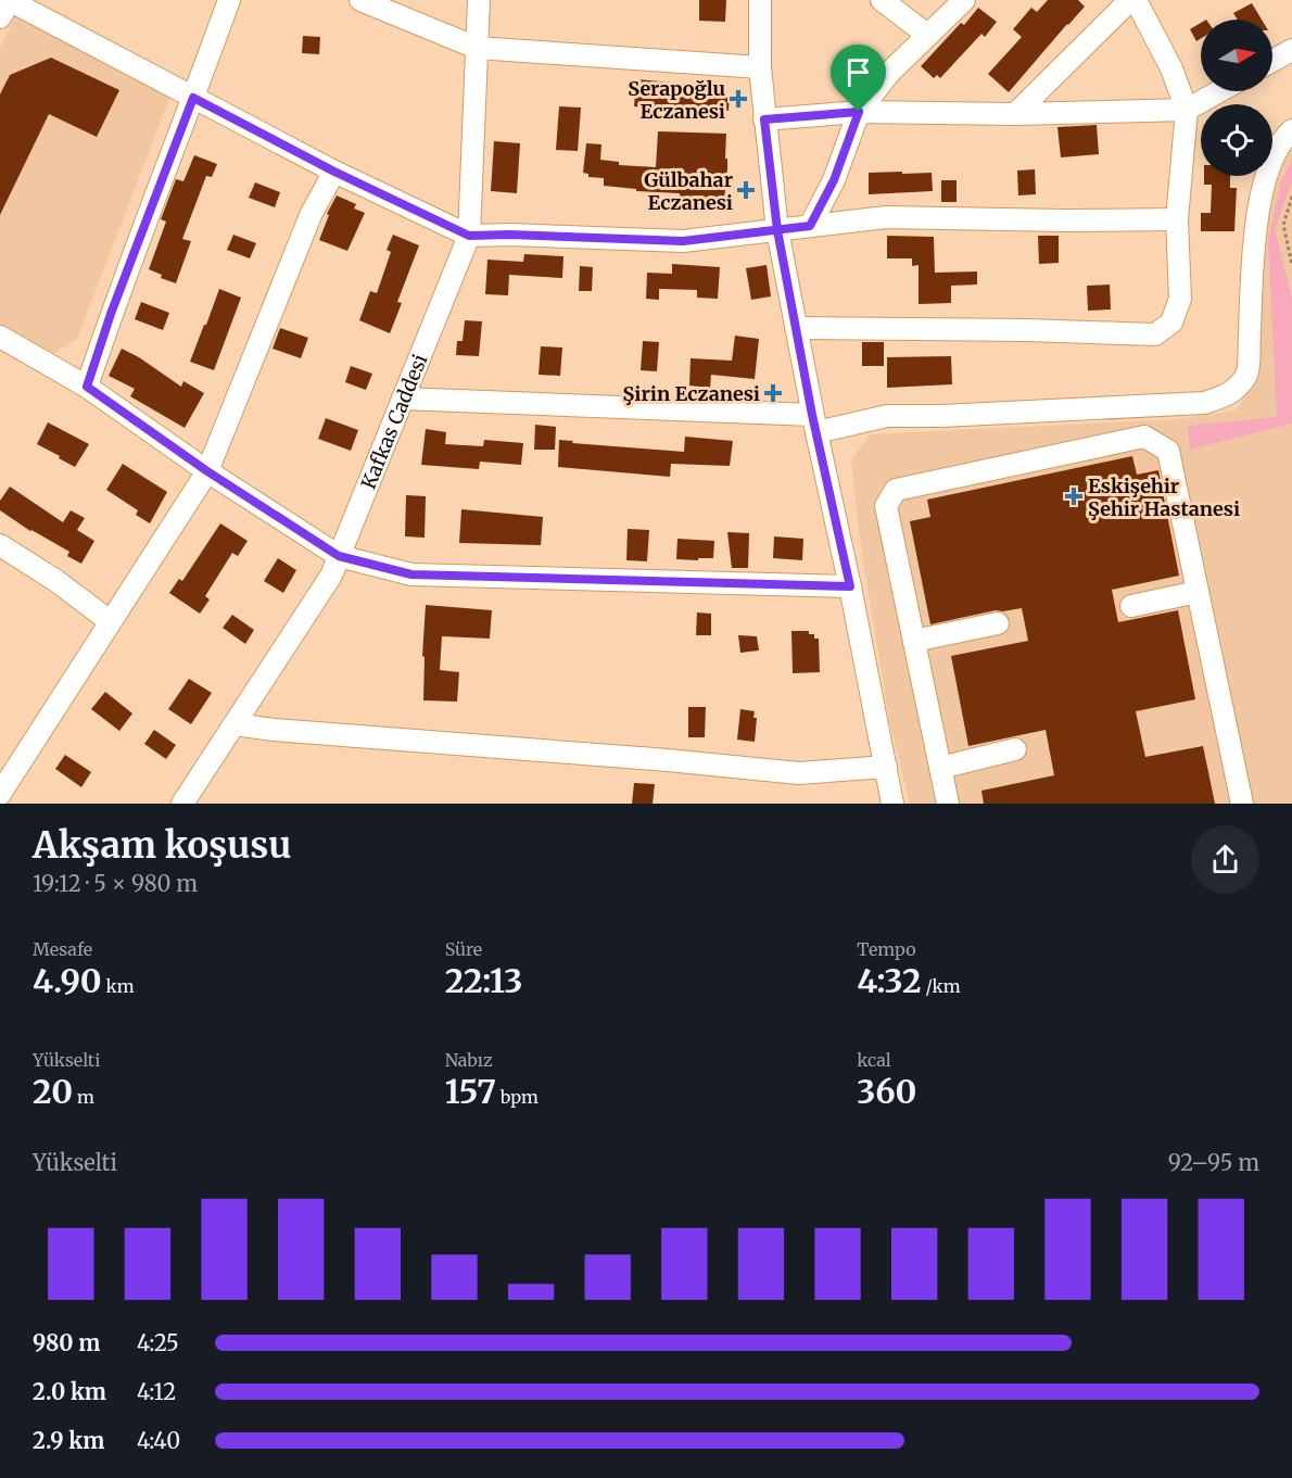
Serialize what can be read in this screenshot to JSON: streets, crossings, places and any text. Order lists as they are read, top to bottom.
{
  "streets": {
    "street": ["Kafkas Caddesi"]
  },
  "places": {
    "health": [
      "Serapoğlu Eczanesi",
      "Gülbahar Eczanesi",
      "Şirin Eczanesi",
      "Eskişehir Şehir Hastanesi"
    ]
  },
  "north": "right",
  "page": {
    "heading": ["Akşam koşusu", "19:12 · 5 × 980 m"],
    "stats": [
      ["Mesafe", "4.90 km"],
      ["Süre", "22:13"],
      ["Tempo", "4:32 /km"],
      ["Yükselti", "20 m"],
      ["Nabız", "157 bpm"],
      ["kcal", "360"]
    ],
    "chart": ["Yükselti", "92–95 m"],
    "list": [
      {
        "name": "980 m",
        "note": "4:25"
      },
      {
        "name": "2.0 km",
        "note": "4:12"
      },
      {
        "name": "2.9 km",
        "note": "4:40"
      }
    ]
  }
}
